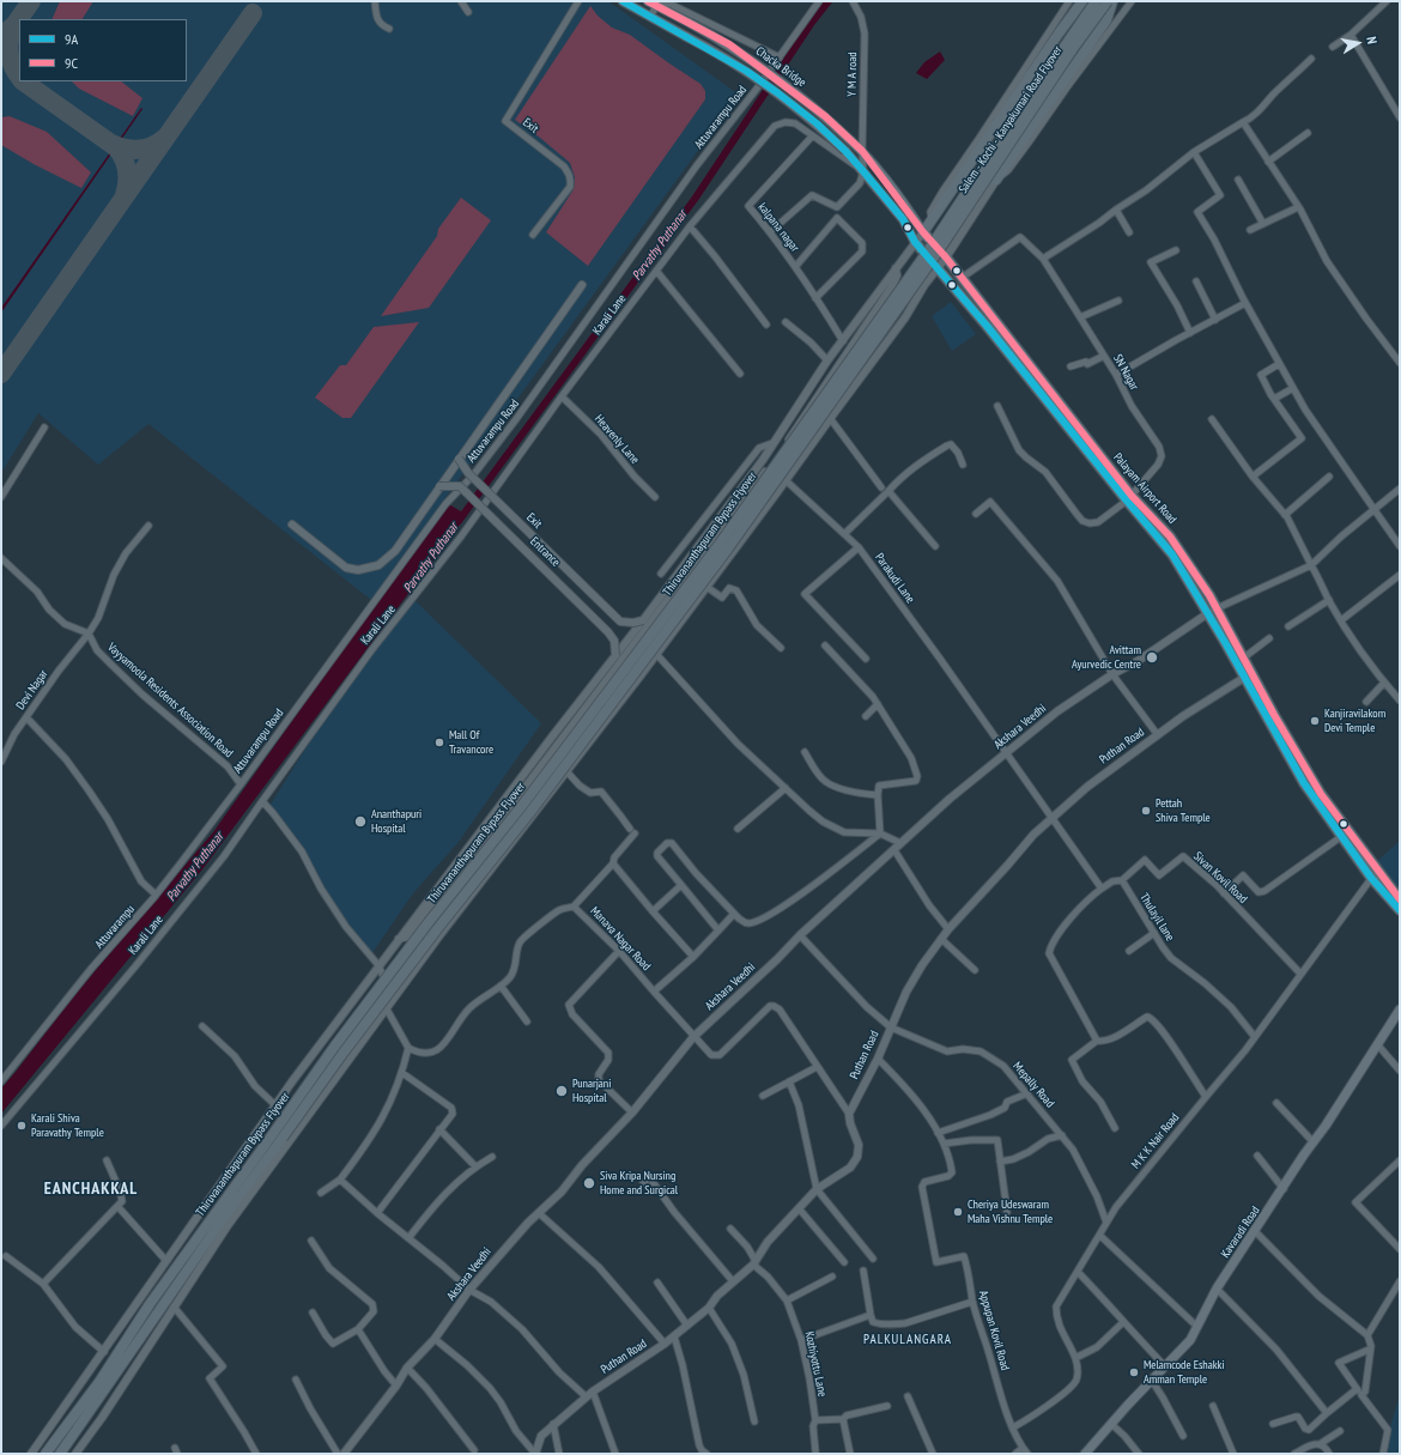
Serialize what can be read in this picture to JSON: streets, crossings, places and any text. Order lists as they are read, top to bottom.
{
  "streets": {
    "highway": ["Salem - Kochi - Kanyakumari Road Flyover", "Thiruvananthapuram Bypass Flyover"],
    "main road": ["Chacka Bridge", "Palayam Airport Road", "Kavaradi Road"],
    "street": [
      "Y M A road",
      "Attuvarampu Road",
      "Exit",
      "kalpana nagar",
      "Karali Lane",
      "SN Nagar",
      "Heavenly Lane",
      "Entrance",
      "Parakudi Lane",
      "Devi Nagar",
      "Vayyamoola Residents Association Road",
      "Akshara Veedhi",
      "Puthan Road",
      "Sivan Kovil Road",
      "Thulayil lane",
      "Attuvarampu",
      "Manava Nagar Road",
      "Mepally Road",
      "M K K Nair Road",
      "Appupan Kovil Road",
      "Kozhiyottu Lane"
    ]
  },
  "crossings": [
    ["Chacka Bridge", "Y M A road"],
    ["Chacka Bridge", "Karali Lane"],
    ["Chacka Bridge", "Palayam Airport Road"],
    ["Y M A road", "Karali Lane"],
    ["Attuvarampu Road", "Vayyamoola Residents Association Road"],
    ["Attuvarampu Road", "Attuvarampu"],
    ["Salem - Kochi - Kanyakumari Road Flyover", "Palayam Airport Road"],
    ["Salem - Kochi - Kanyakumari Road Flyover", "Thiruvananthapuram Bypass Flyover"],
    ["kalpana nagar", "Karali Lane"],
    ["Karali Lane", "Heavenly Lane"],
    ["SN Nagar", "Palayam Airport Road"],
    ["Palayam Airport Road", "Thiruvananthapuram Bypass Flyover"],
    ["Palayam Airport Road", "Akshara Veedhi"],
    ["Palayam Airport Road", "Puthan Road"],
    ["Palayam Airport Road", "M K K Nair Road"],
    ["Parakudi Lane", "Akshara Veedhi"],
    ["Parakudi Lane", "Puthan Road"],
    ["Devi Nagar", "Vayyamoola Residents Association Road"],
    ["Vayyamoola Residents Association Road", "Attuvarampu"],
    ["Akshara Veedhi", "Manava Nagar Road"],
    ["Akshara Veedhi", "Mepally Road"],
    ["Puthan Road", "Mepally Road"],
    ["Puthan Road", "Appupan Kovil Road"],
    ["Puthan Road", "Kozhiyottu Lane"],
    ["Sivan Kovil Road", "Thulayil lane"],
    ["Sivan Kovil Road", "M K K Nair Road"],
    ["Thulayil lane", "M K K Nair Road"],
    ["Mepally Road", "M K K Nair Road"],
    ["M K K Nair Road", "Appupan Kovil Road"]
  ],
  "districts": ["EANCHAKKAL", "PALKULANGARA"],
  "water": ["Parvathy Puthanar"],
  "places": [
    "Avittam Ayurvedic Centre",
    "Kanjiravilakom Devi Temple",
    "Mall Of Travancore",
    "Pettah Shiva Temple",
    "Ananthapuri Hospital",
    "Punarjani Hospital",
    "Karali Shiva Paravathy Temple",
    "Siva Kripa Nursing Home and Surgical",
    "Cheriya Udeswaram Maha Vishnu Temple",
    "Melamcode Eshakki Amman Temple"
  ],
  "lines": ["transit line 9A", "transit line 9C"],
  "legend": ["9A", "9C"],
  "north": "right"
}
